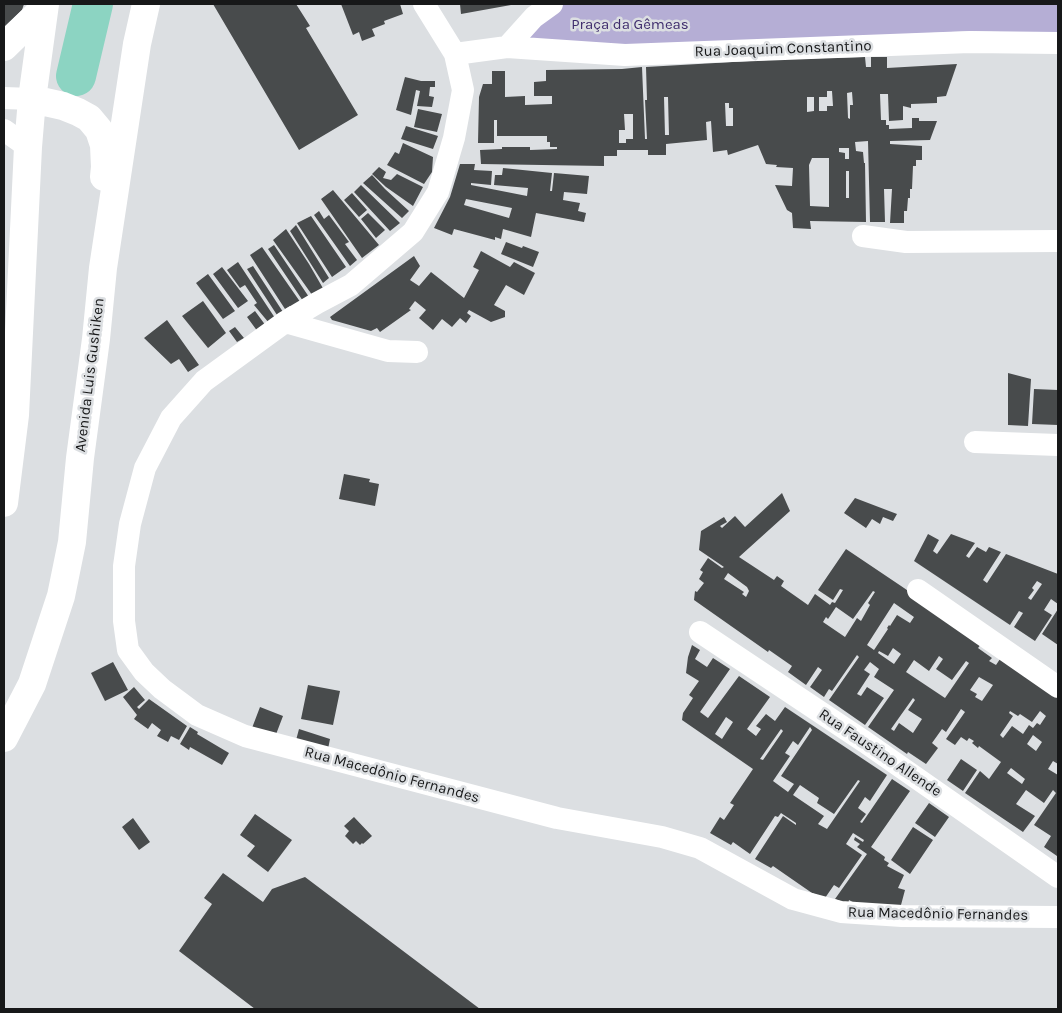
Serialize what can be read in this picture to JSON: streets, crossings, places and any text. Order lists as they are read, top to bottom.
{
  "streets": {
    "main road": ["Avenida Luis Gushiken"],
    "street": ["Rua Joaquim Constantino", "Rua Faustino Allende", "Rua Macedônio Fernandes"]
  },
  "crossings": [
    ["Rua Joaquim Constantino", "Rua Macedônio Fernandes"]
  ],
  "parks": ["Praça da Gêmeas"]
}
